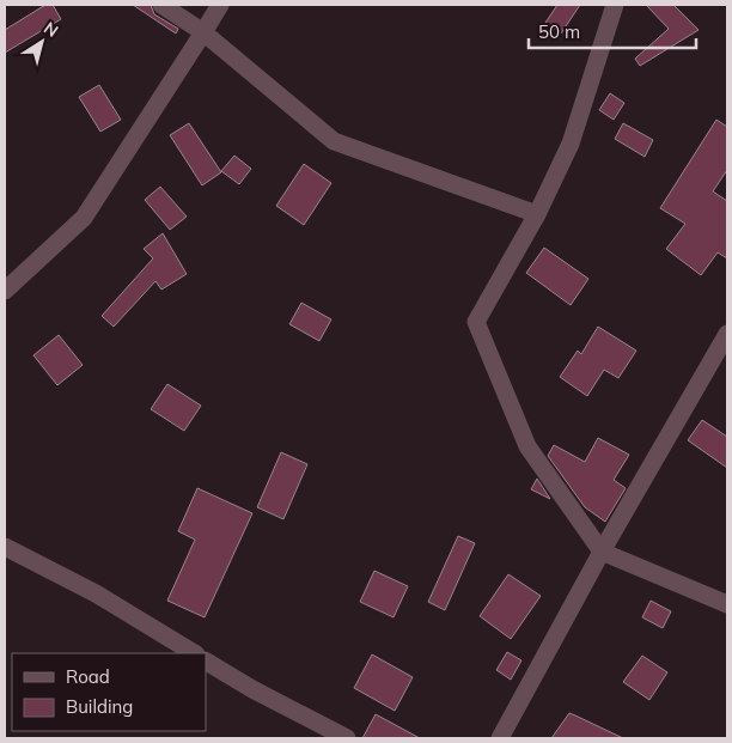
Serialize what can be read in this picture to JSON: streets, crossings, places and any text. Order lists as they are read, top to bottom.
{
  "legend": ["Road", "Building"],
  "scale_bar": "50 m",
  "north": "top right"
}
